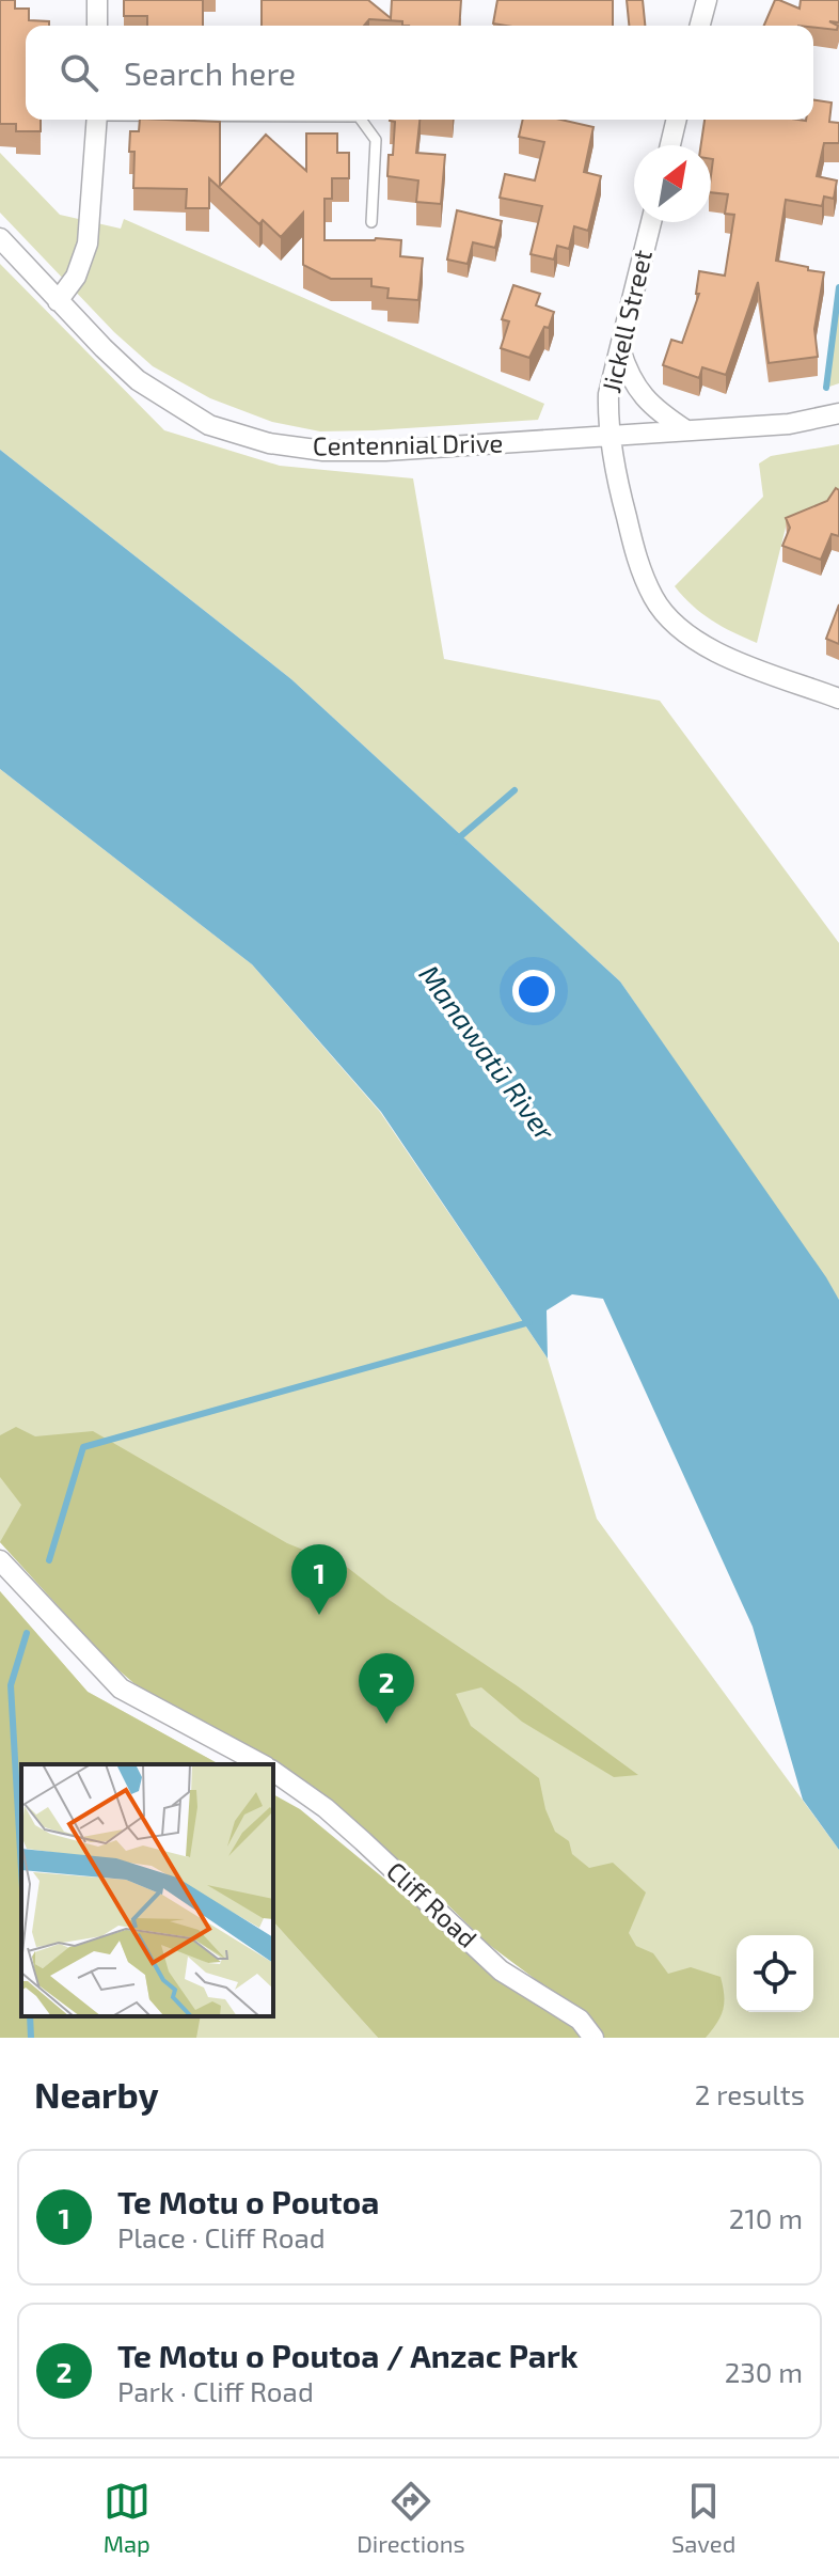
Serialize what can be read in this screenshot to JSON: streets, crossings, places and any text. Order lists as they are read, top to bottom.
{
  "streets": {
    "street": ["Jickell Street", "Centennial Drive", "Cliff Road"]
  },
  "crossings": [
    ["Jickell Street", "Centennial Drive"]
  ],
  "water": ["Manawatū River"],
  "north": "top right",
  "page": {
    "search": "Search here",
    "pins": ["1", "2"],
    "heading": ["Nearby", "2 results"],
    "list": [
      {
        "mark": "1",
        "name": "Te Motu o Poutoa",
        "note": "Place · Cliff Road",
        "value": "210 m"
      },
      {
        "mark": "2",
        "name": "Te Motu o Poutoa / Anzac Park",
        "note": "Park · Cliff Road",
        "value": "230 m"
      }
    ],
    "nav": ["Map", "Directions", "Saved"]
  }
}
